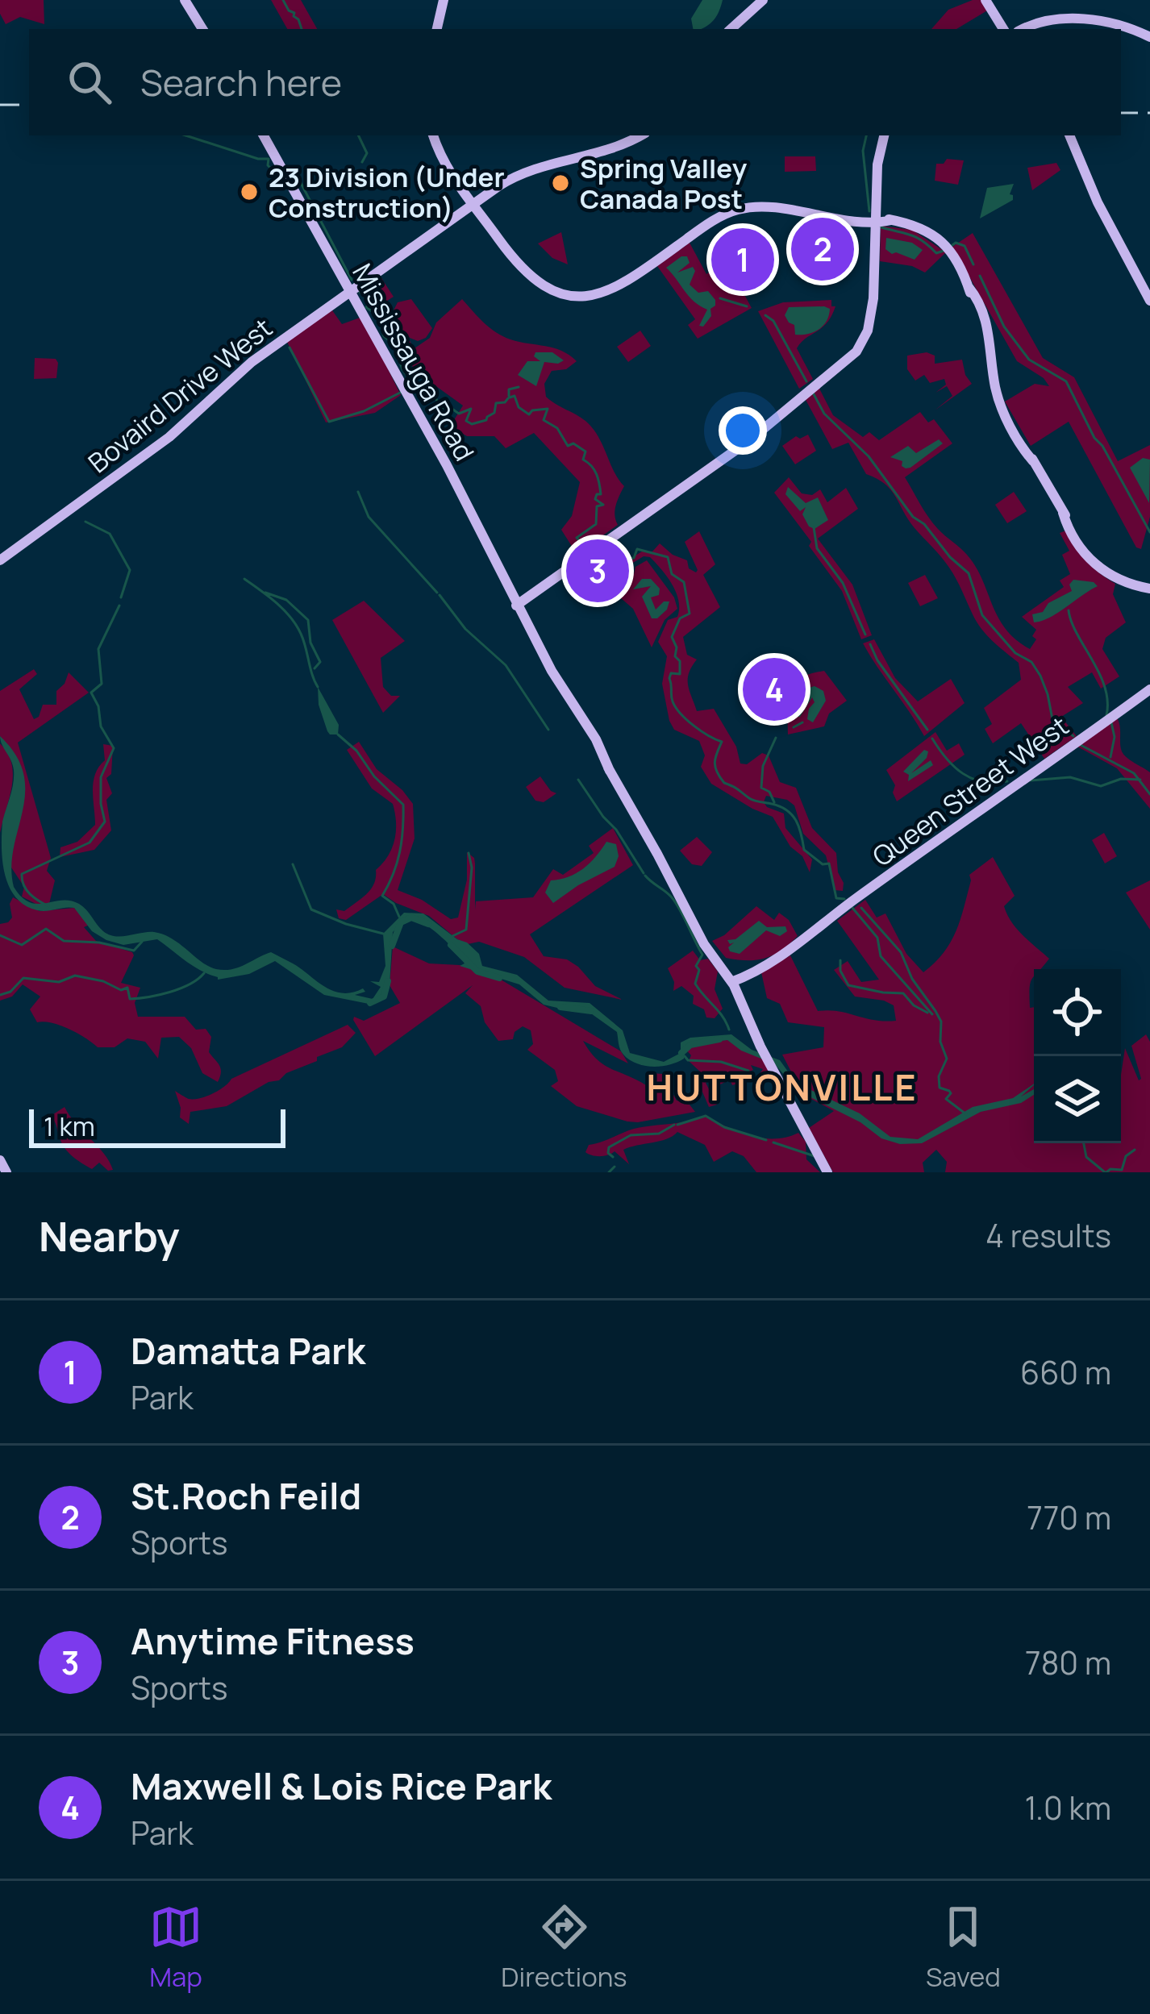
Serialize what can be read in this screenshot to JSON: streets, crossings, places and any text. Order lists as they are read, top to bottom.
{
  "streets": {
    "main road": ["Mississauga Road", "Bovaird Drive West", "Queen Street West"]
  },
  "crossings": [
    ["Mississauga Road", "Bovaird Drive West"],
    ["Mississauga Road", "Queen Street West"]
  ],
  "districts": ["HUTTONVILLE"],
  "places": ["Spring Valley Canada Post", "23 Division (Under Construction)"],
  "scale_bar": "1 km",
  "page": {
    "search": "Search here",
    "pins": [
      "2",
      "1",
      "3",
      "4"
    ],
    "scale": "1 km",
    "heading": ["Nearby", "4 results"],
    "list": [
      {
        "mark": "1",
        "name": "Damatta Park",
        "note": "Park",
        "value": "660 m"
      },
      {
        "mark": "2",
        "name": "St.Roch Feild",
        "note": "Sports",
        "value": "770 m"
      },
      {
        "mark": "3",
        "name": "Anytime Fitness",
        "note": "Sports",
        "value": "780 m"
      },
      {
        "mark": "4",
        "name": "Maxwell & Lois Rice Park",
        "note": "Park",
        "value": "1.0 km"
      }
    ],
    "nav": ["Map", "Directions", "Saved"]
  }
}
